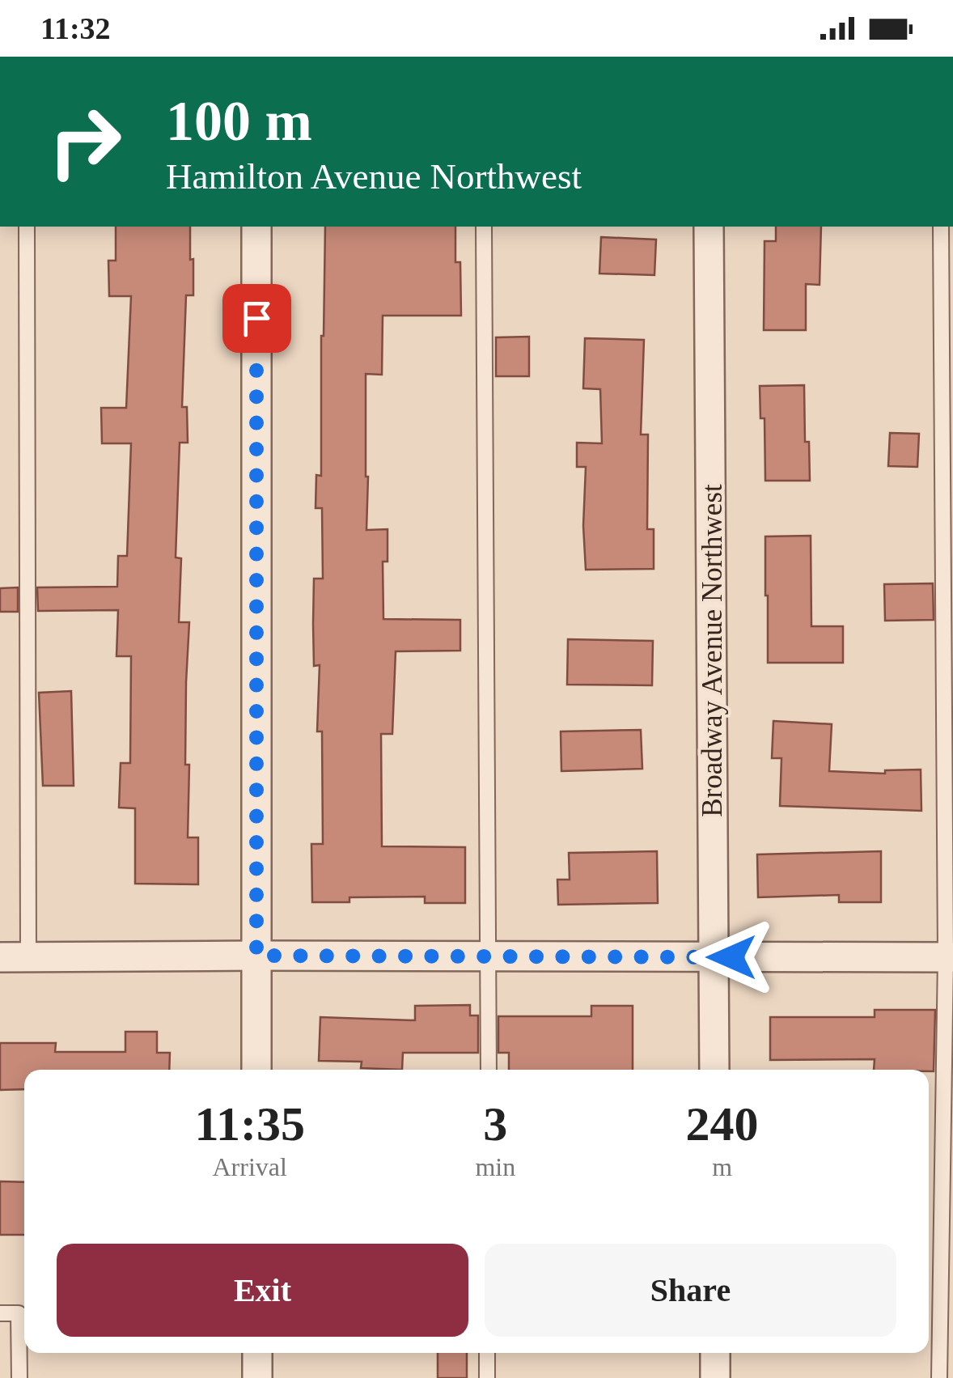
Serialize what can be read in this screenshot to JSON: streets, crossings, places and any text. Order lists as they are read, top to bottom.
{
  "streets": {
    "street": ["Broadway Avenue Northwest"]
  },
  "page": {
    "status": "11:32",
    "turn": ["100 m", "Hamilton Avenue Northwest"],
    "eta": [
      "11:35",
      "Arrival",
      "3",
      "min",
      "240",
      "m"
    ],
    "buttons": ["Exit", "Share"]
  }
}
